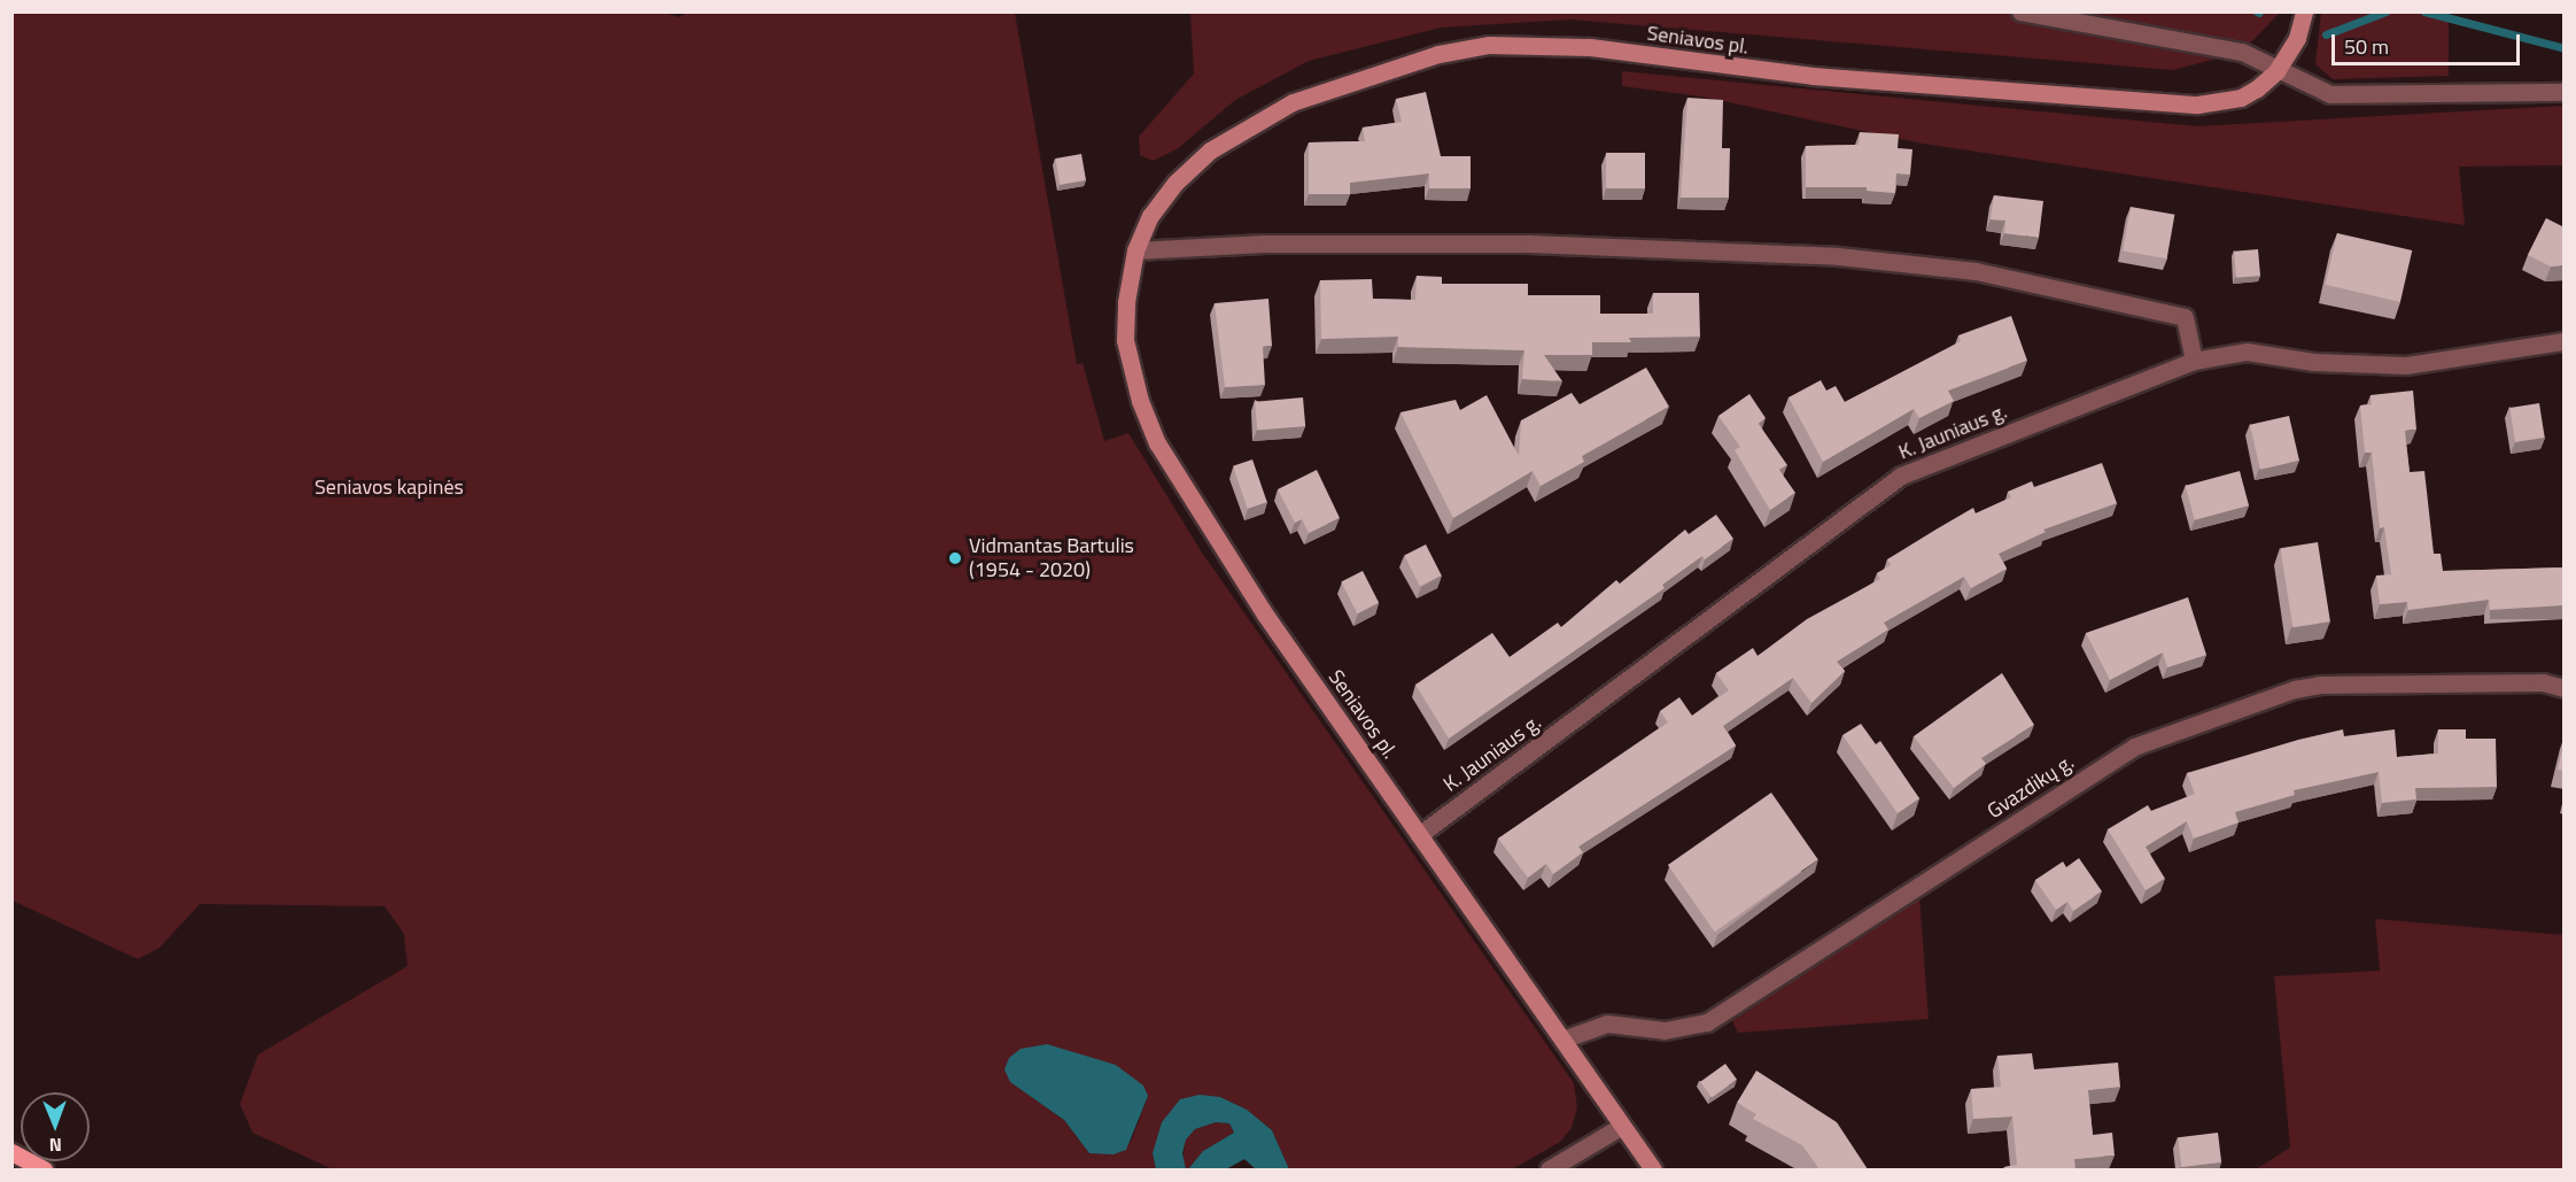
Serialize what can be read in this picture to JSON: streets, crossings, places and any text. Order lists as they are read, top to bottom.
{
  "streets": {
    "main road": ["Seniavos pl."],
    "street": ["K. Jauniaus g.", "Gvazdikų g."]
  },
  "crossings": [
    ["Seniavos pl.", "K. Jauniaus g."],
    ["Seniavos pl.", "Gvazdikų g."]
  ],
  "parks": ["Seniavos kapinės"],
  "places": ["Vidmantas Bartulis (1954 - 2020)"],
  "scale_bar": "50 m",
  "north": "bottom"
}
